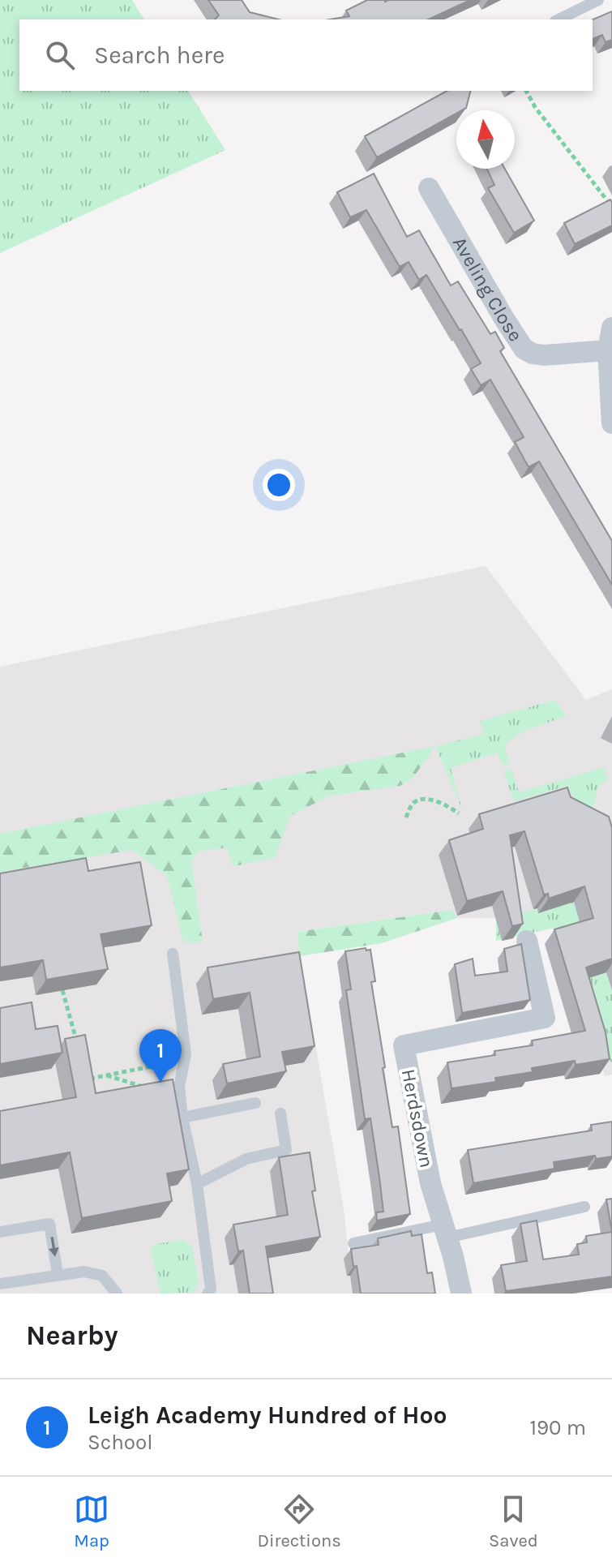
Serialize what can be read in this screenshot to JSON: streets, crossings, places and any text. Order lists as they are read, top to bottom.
{
  "streets": {
    "street": ["Aveling Close", "Herdsdown"]
  },
  "north": "top",
  "page": {
    "search": "Search here",
    "pins": "1",
    "heading": "Nearby",
    "list": [
      {
        "mark": "1",
        "name": "Leigh Academy Hundred of Hoo",
        "note": "School",
        "value": "190 m"
      }
    ],
    "nav": ["Map", "Directions", "Saved"]
  }
}
